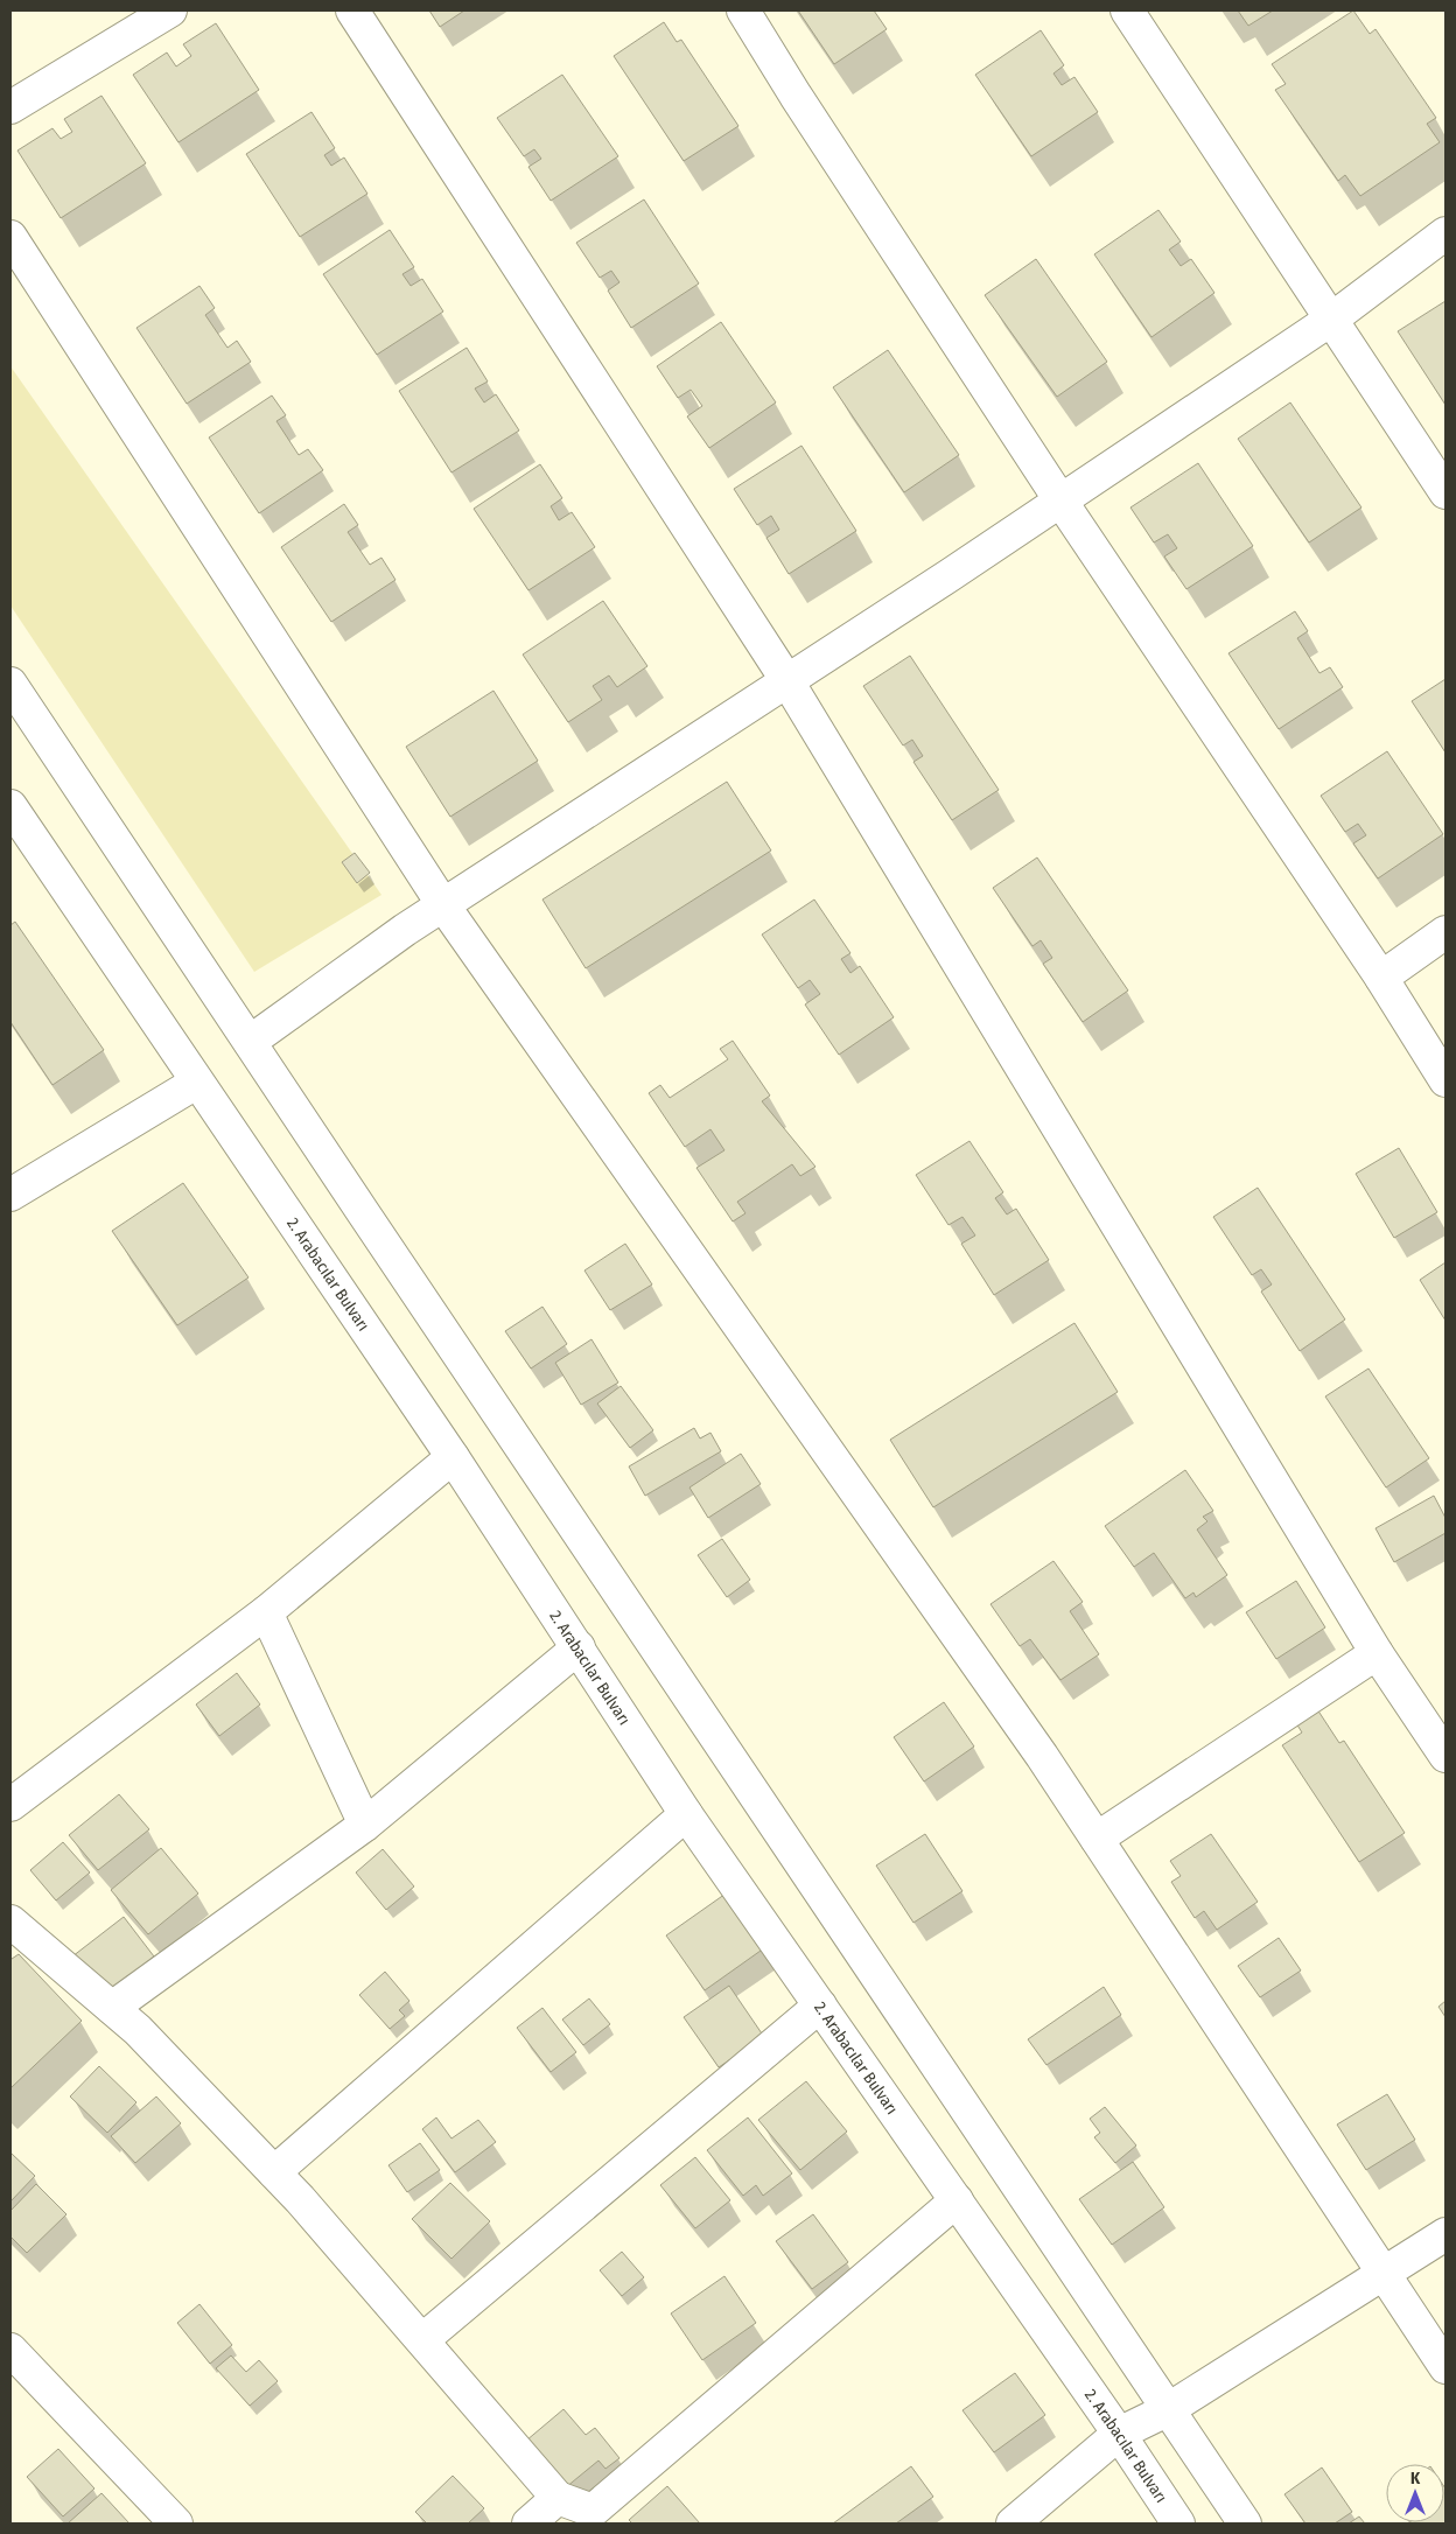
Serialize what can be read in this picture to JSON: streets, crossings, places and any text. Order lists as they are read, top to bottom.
{
  "streets": {
    "street": ["2. Arabacılar Bulvarı"]
  },
  "north": "top"
}
